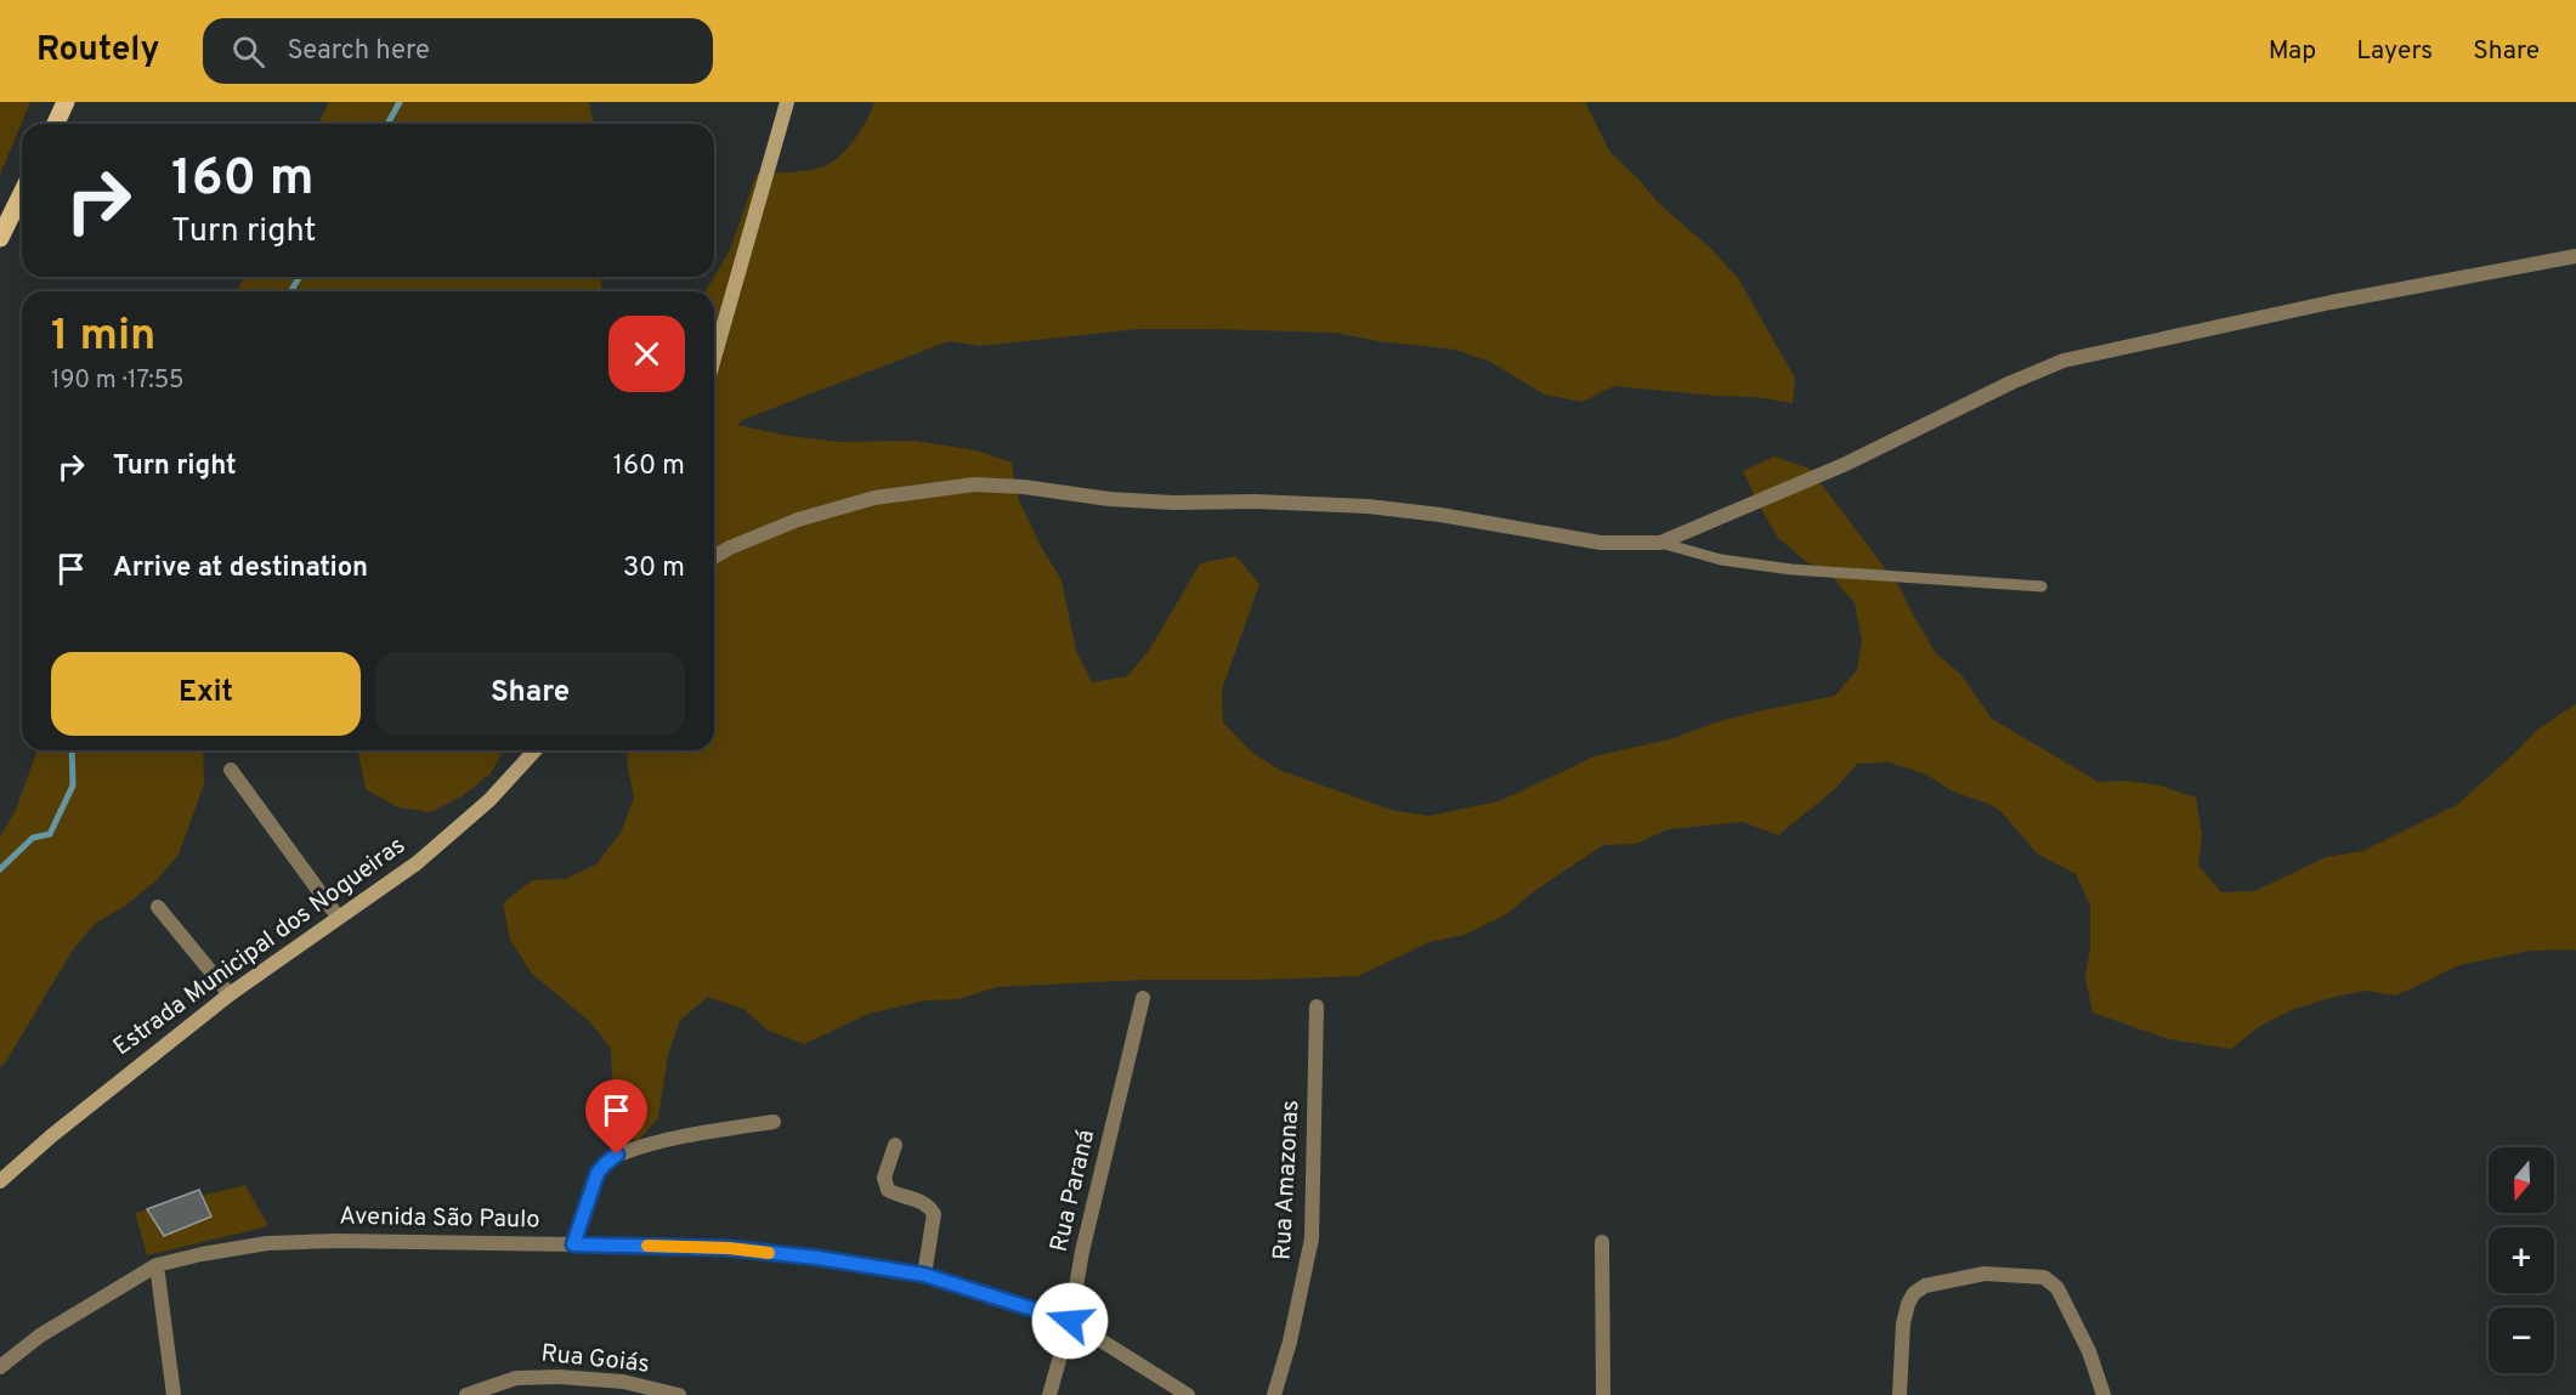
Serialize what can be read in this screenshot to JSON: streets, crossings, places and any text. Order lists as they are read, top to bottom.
{
  "streets": {
    "street": [
      "Estrada Municipal dos Nogueiras",
      "Rua Amazonas",
      "Rua Paraná",
      "Avenida São Paulo",
      "Rua Goiás"
    ]
  },
  "crossings": [
    ["Rua Paraná", "Avenida São Paulo"]
  ],
  "north": "bottom",
  "page": {
    "header": "Routely",
    "search": "Search here",
    "nav": ["Map", "Layers", "Share"],
    "turn": ["160 m", "Turn right"],
    "heading": ["1 min", "190 m · 17:55"],
    "list": [
      {
        "name": "Turn right",
        "value": "160 m"
      },
      {
        "name": "Arrive at destination",
        "value": "30 m"
      }
    ],
    "buttons": ["Exit", "Share"],
    "map_buttons": ["+", "−"]
  }
}
